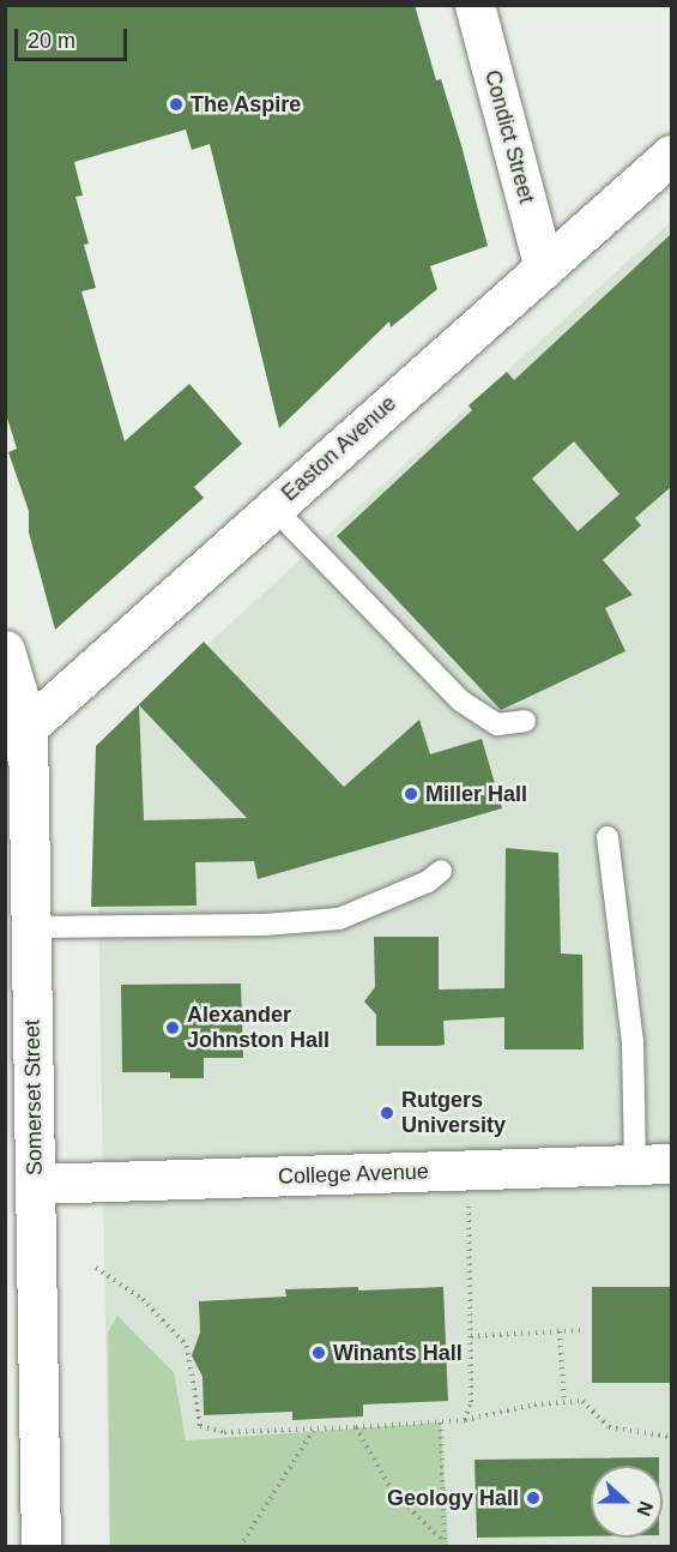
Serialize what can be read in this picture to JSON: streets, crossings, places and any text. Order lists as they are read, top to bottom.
{
  "streets": {
    "street": [
      "Condict Street",
      "Easton Avenue",
      "Somerset Street",
      "College Avenue"
    ]
  },
  "crossings": [
    ["Condict Street", "Easton Avenue"],
    ["Easton Avenue", "Somerset Street"],
    ["Somerset Street", "College Avenue"]
  ],
  "places": [
    "The Aspire",
    "Miller Hall",
    "Alexander Johnston Hall",
    "Rutgers University",
    "Winants Hall",
    "Geology Hall"
  ],
  "scale_bar": "20 m",
  "north": "right"
}
